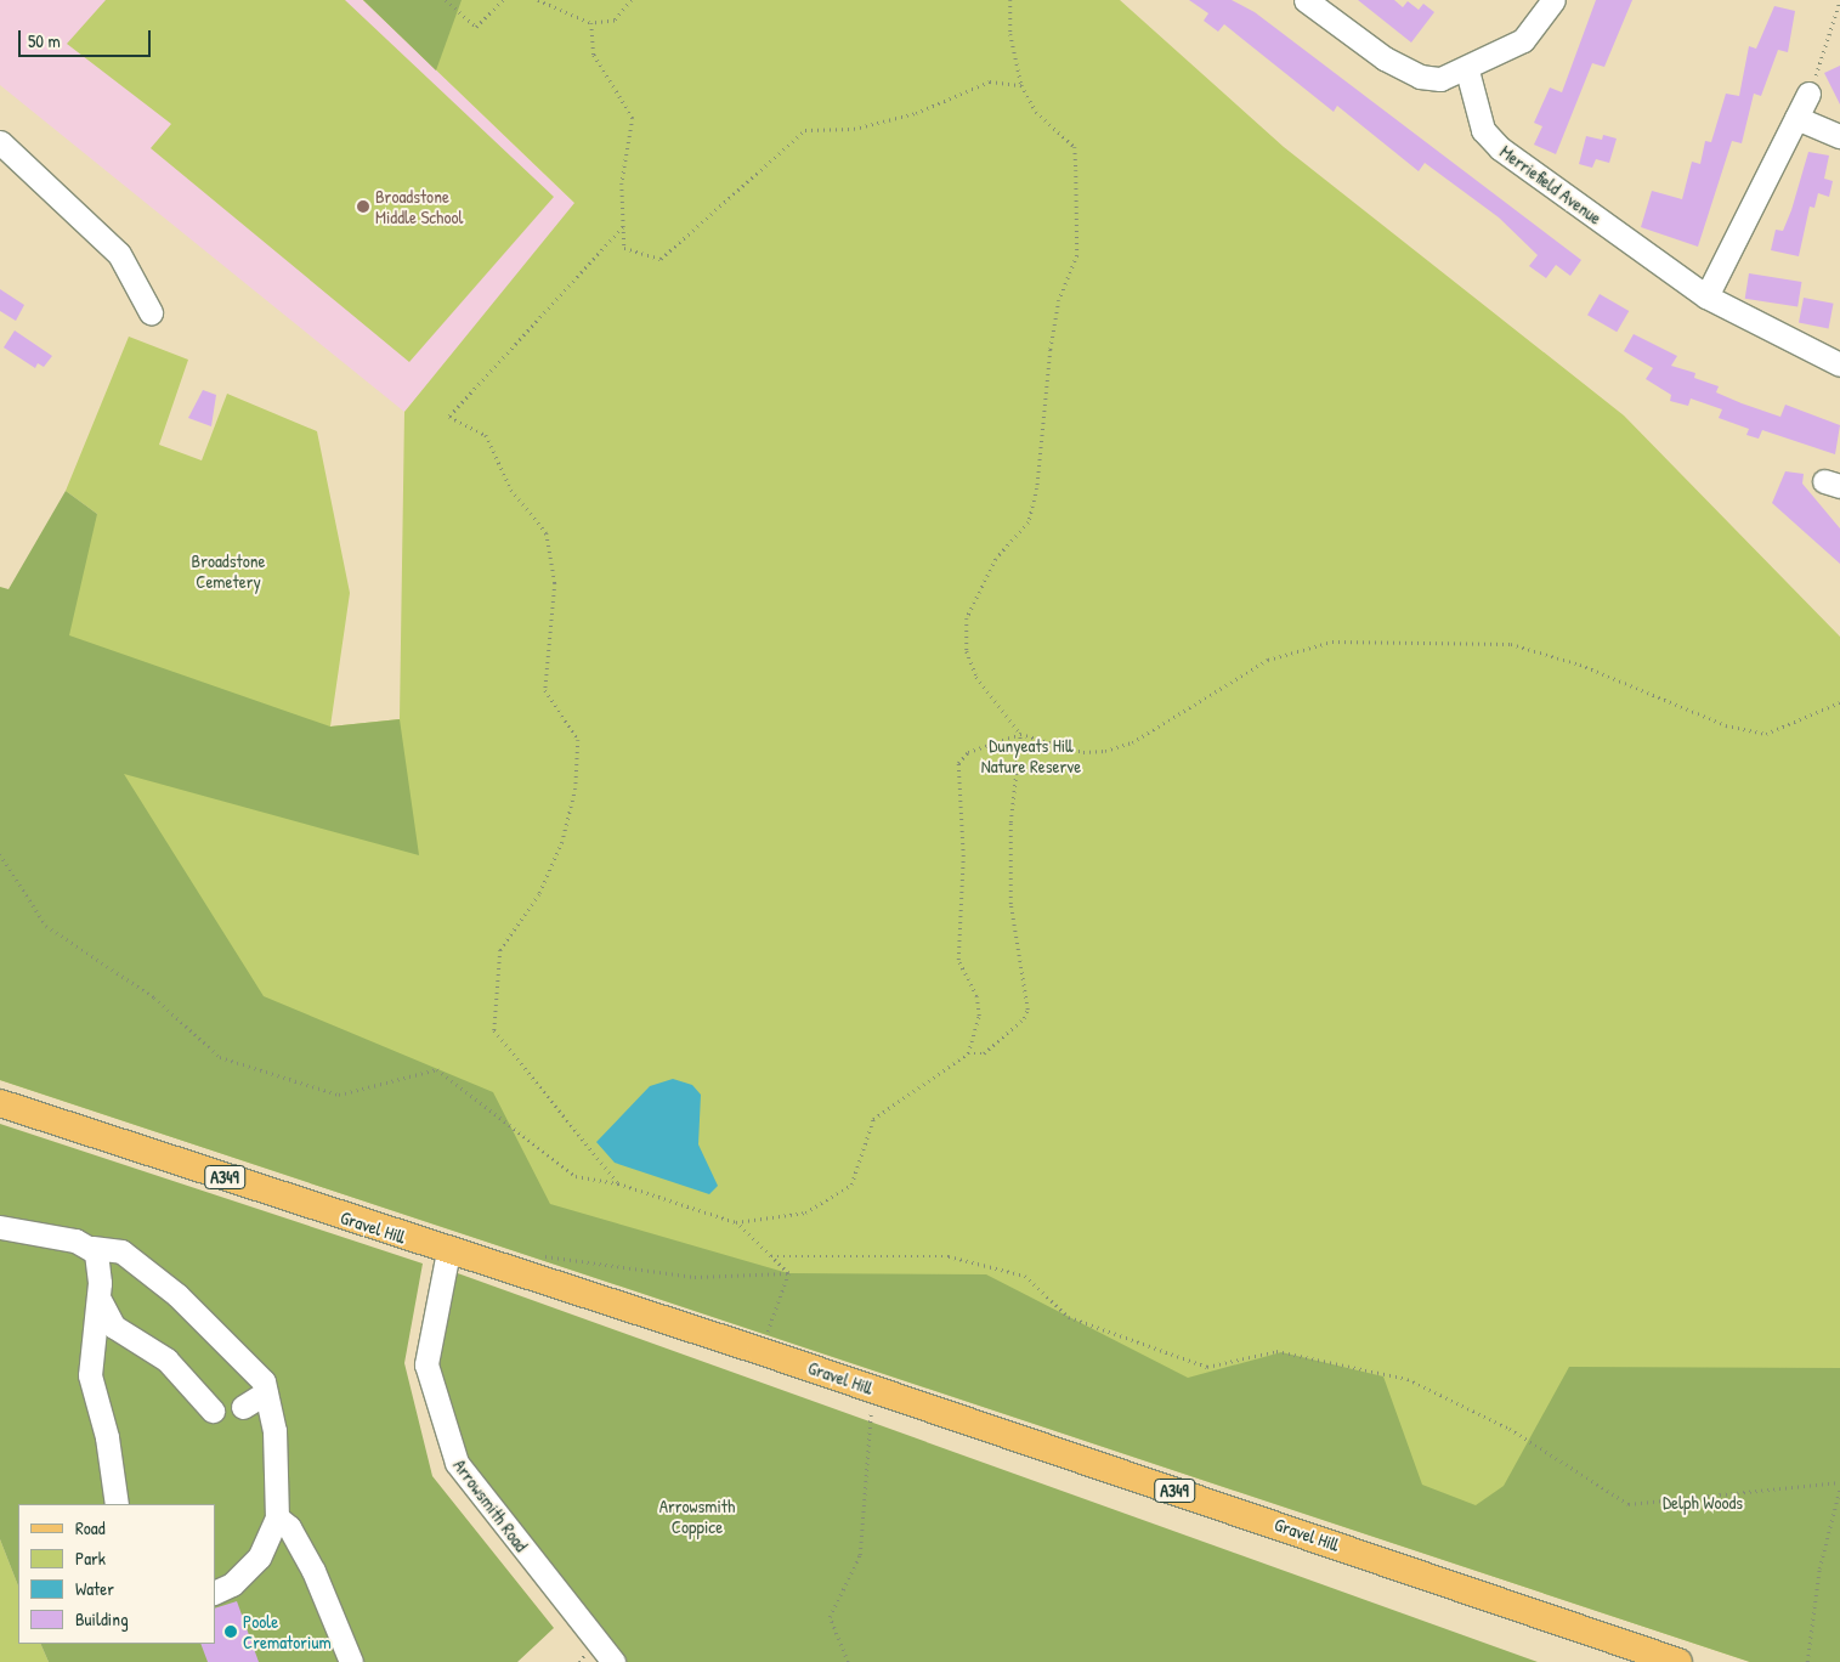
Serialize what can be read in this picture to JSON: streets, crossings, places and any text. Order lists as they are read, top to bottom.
{
  "streets": {
    "main road": ["A349", "Gravel Hill"],
    "street": ["Merriefield Avenue", "Arrowsmith Road"]
  },
  "crossings": [
    ["Gravel Hill", "Arrowsmith Road"]
  ],
  "parks": [
    "Broadstone Cemetery",
    "Dunyeats Hill Nature Reserve",
    "Delph Woods",
    "Arrowsmith Coppice"
  ],
  "places": ["Broadstone Middle School", "Poole Crematorium"],
  "legend": [
    "Road",
    "Park",
    "Water",
    "Building"
  ],
  "scale_bar": "50 m"
}
